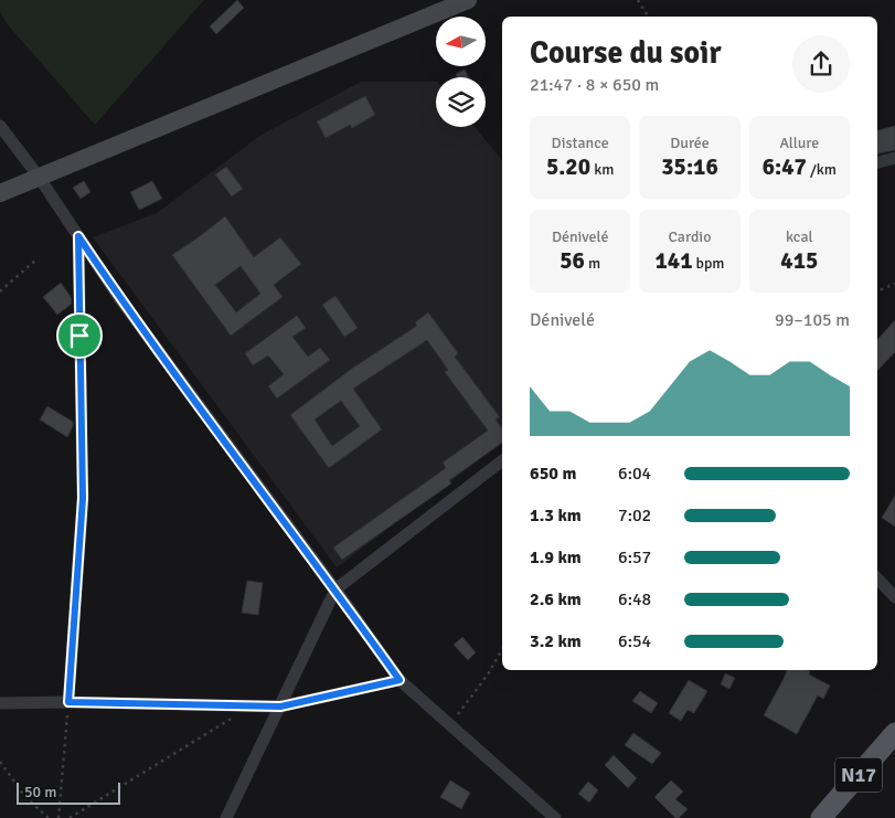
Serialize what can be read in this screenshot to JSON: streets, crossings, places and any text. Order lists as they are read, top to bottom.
{
  "streets": {
    "main road": ["N17"]
  },
  "scale_bar": "50 m",
  "north": "left",
  "page": {
    "heading": ["Course du soir", "21:47 · 8 × 650 m"],
    "stats": [
      ["Distance", "5.20 km"],
      ["Durée", "35:16"],
      ["Allure", "6:47 /km"],
      ["Dénivelé", "56 m"],
      ["Cardio", "141 bpm"],
      ["kcal", "415"]
    ],
    "chart": ["Dénivelé", "99–105 m"],
    "list": [
      {
        "name": "650 m",
        "note": "6:04"
      },
      {
        "name": "1.3 km",
        "note": "7:02"
      },
      {
        "name": "1.9 km",
        "note": "6:57"
      },
      {
        "name": "2.6 km",
        "note": "6:48"
      },
      {
        "name": "3.2 km",
        "note": "6:54"
      }
    ],
    "scale": "50 m"
  }
}
